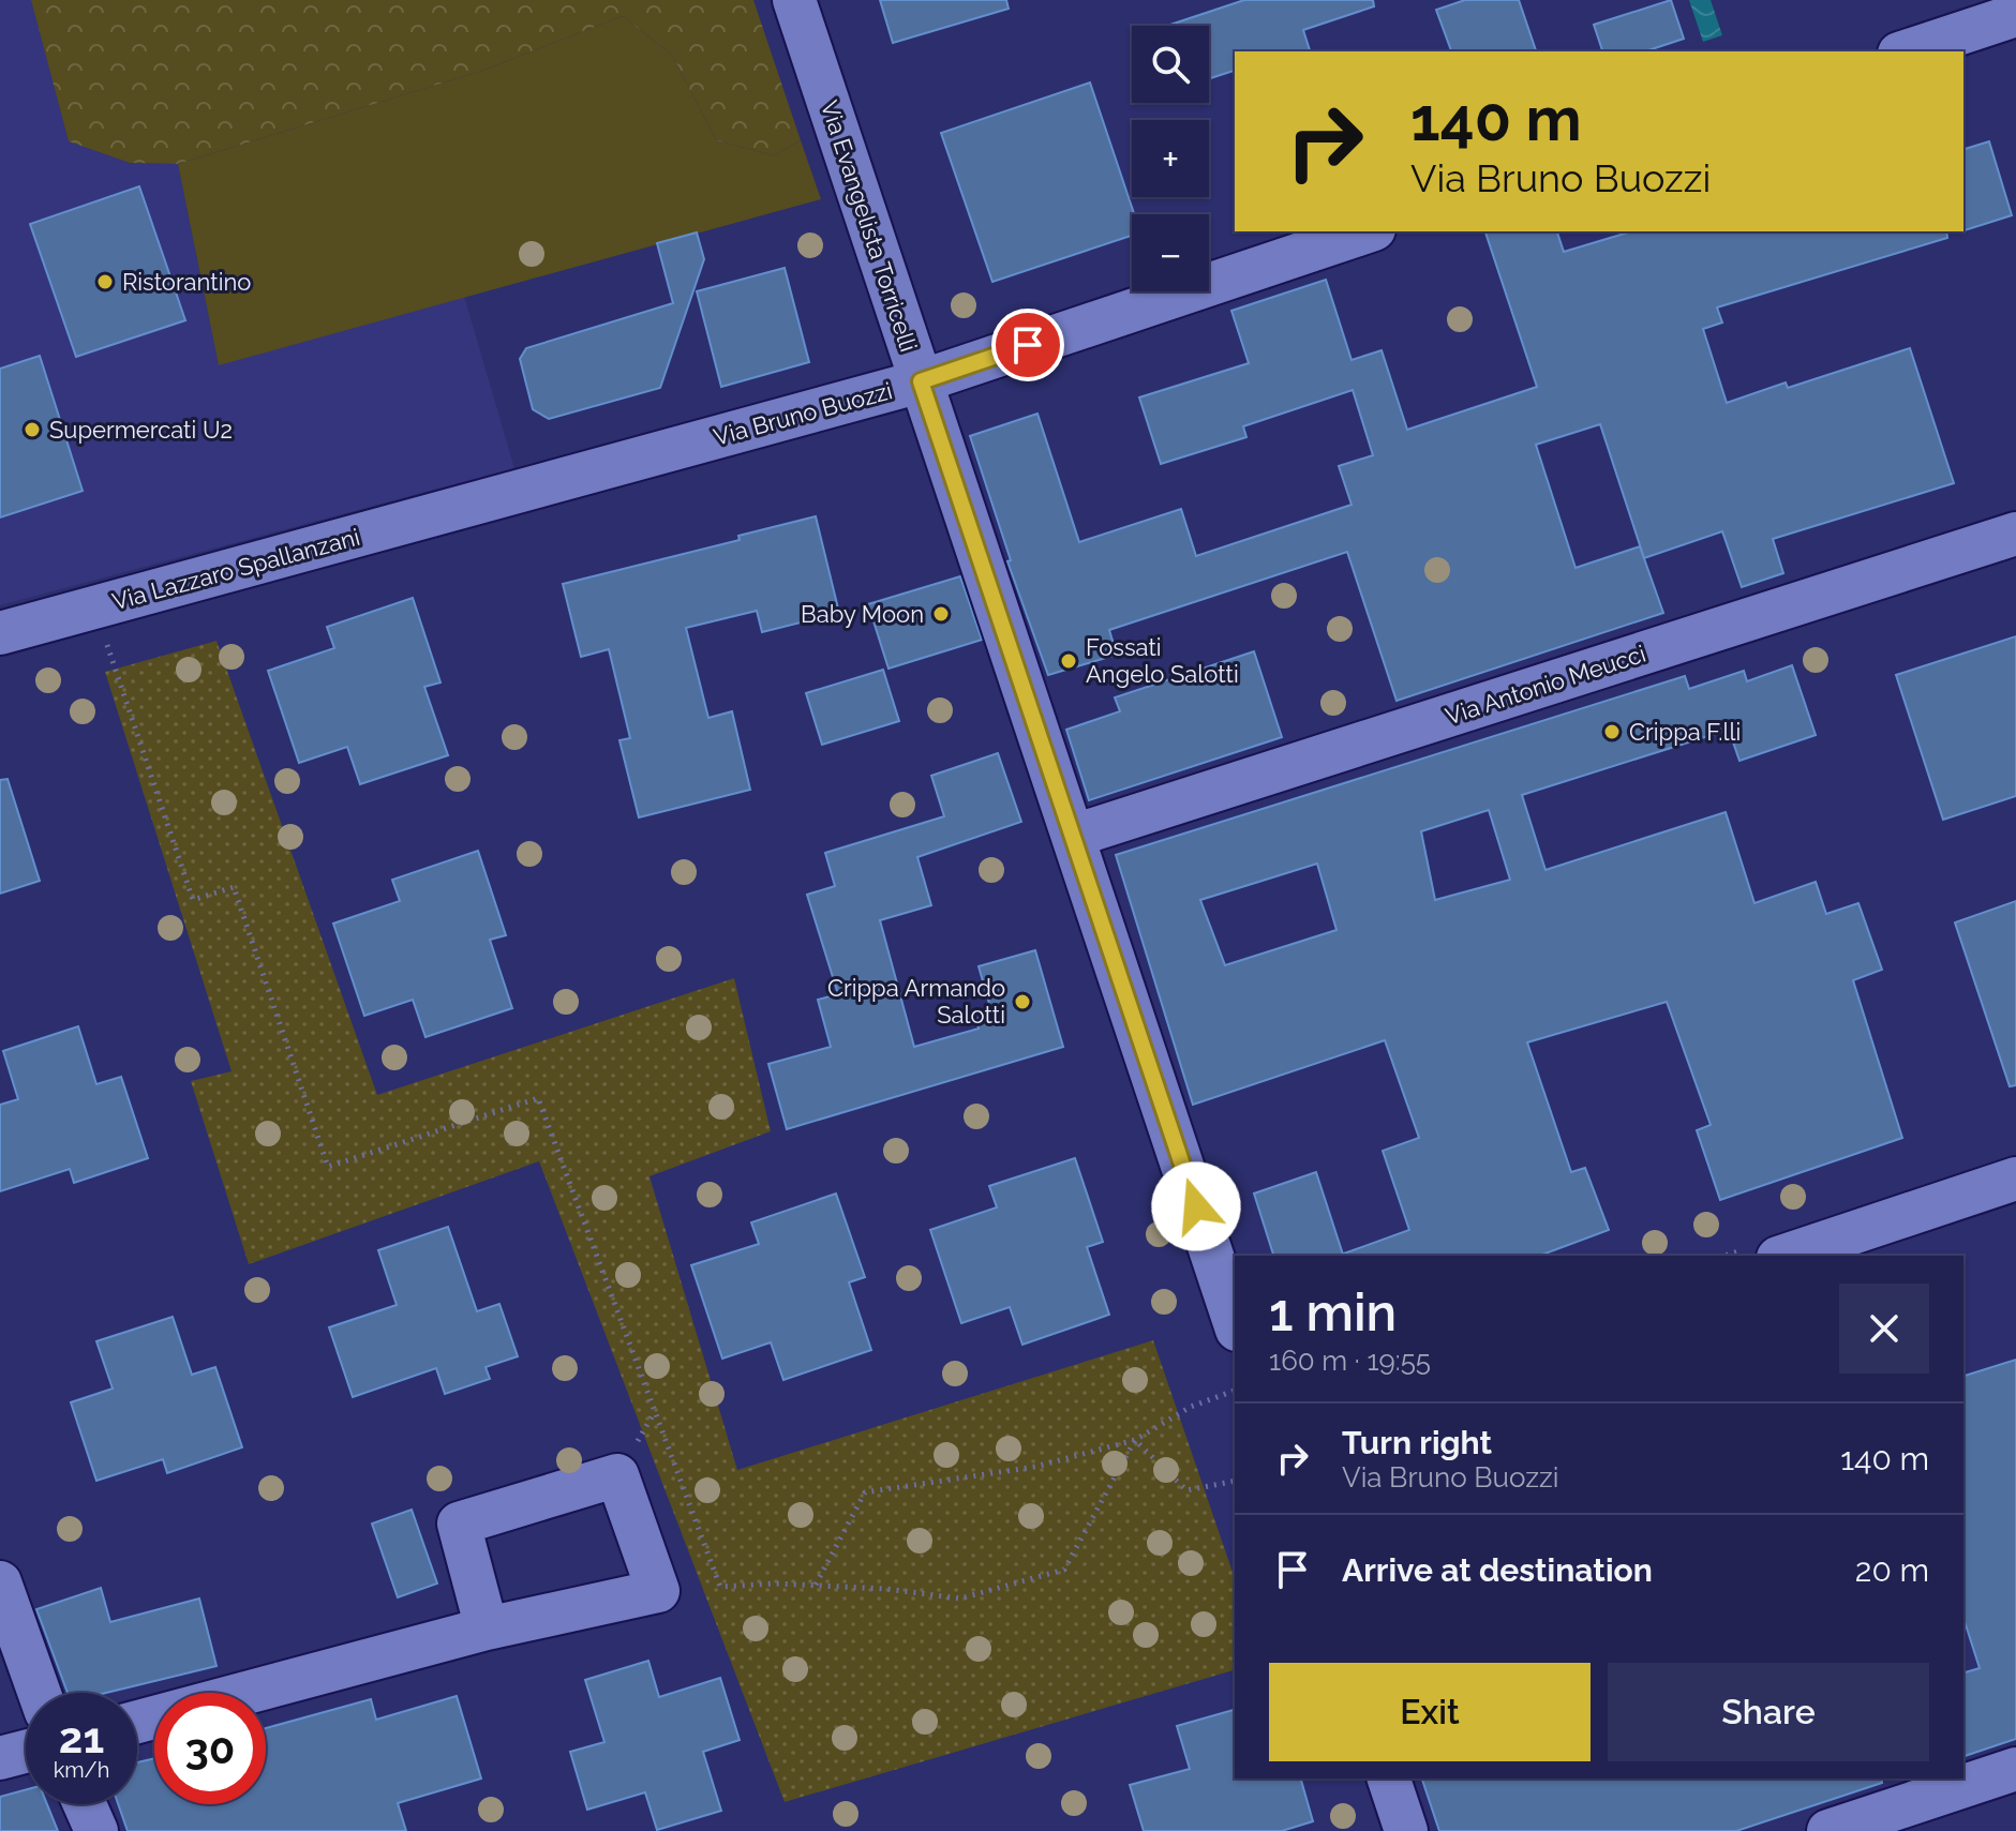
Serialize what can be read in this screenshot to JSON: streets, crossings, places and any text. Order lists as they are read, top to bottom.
{
  "streets": {
    "street": [
      "Via Evangelista Torricelli",
      "Via Bruno Buozzi",
      "Via Lazzaro Spallanzani",
      "Via Antonio Meucci"
    ]
  },
  "crossings": [
    ["Via Evangelista Torricelli", "Via Bruno Buozzi"],
    ["Via Evangelista Torricelli", "Via Antonio Meucci"],
    ["Via Bruno Buozzi", "Via Lazzaro Spallanzani"]
  ],
  "places": [
    "Ristorantino",
    "Supermercati U2",
    "Baby Moon",
    "Fossati Angelo Salotti",
    "Crippa F.lli",
    "Crippa Armando Salotti"
  ],
  "page": {
    "map_buttons": ["+", "−"],
    "turn": ["140 m", "Via Bruno Buozzi"],
    "heading": ["1 min", "160 m · 19:55"],
    "list": [
      {
        "name": "Turn right",
        "note": "Via Bruno Buozzi",
        "value": "140 m"
      },
      {
        "name": "Arrive at destination",
        "value": "20 m"
      }
    ],
    "buttons": ["Exit", "Share"],
    "speed": "21 km/h",
    "limit": "30"
  }
}
